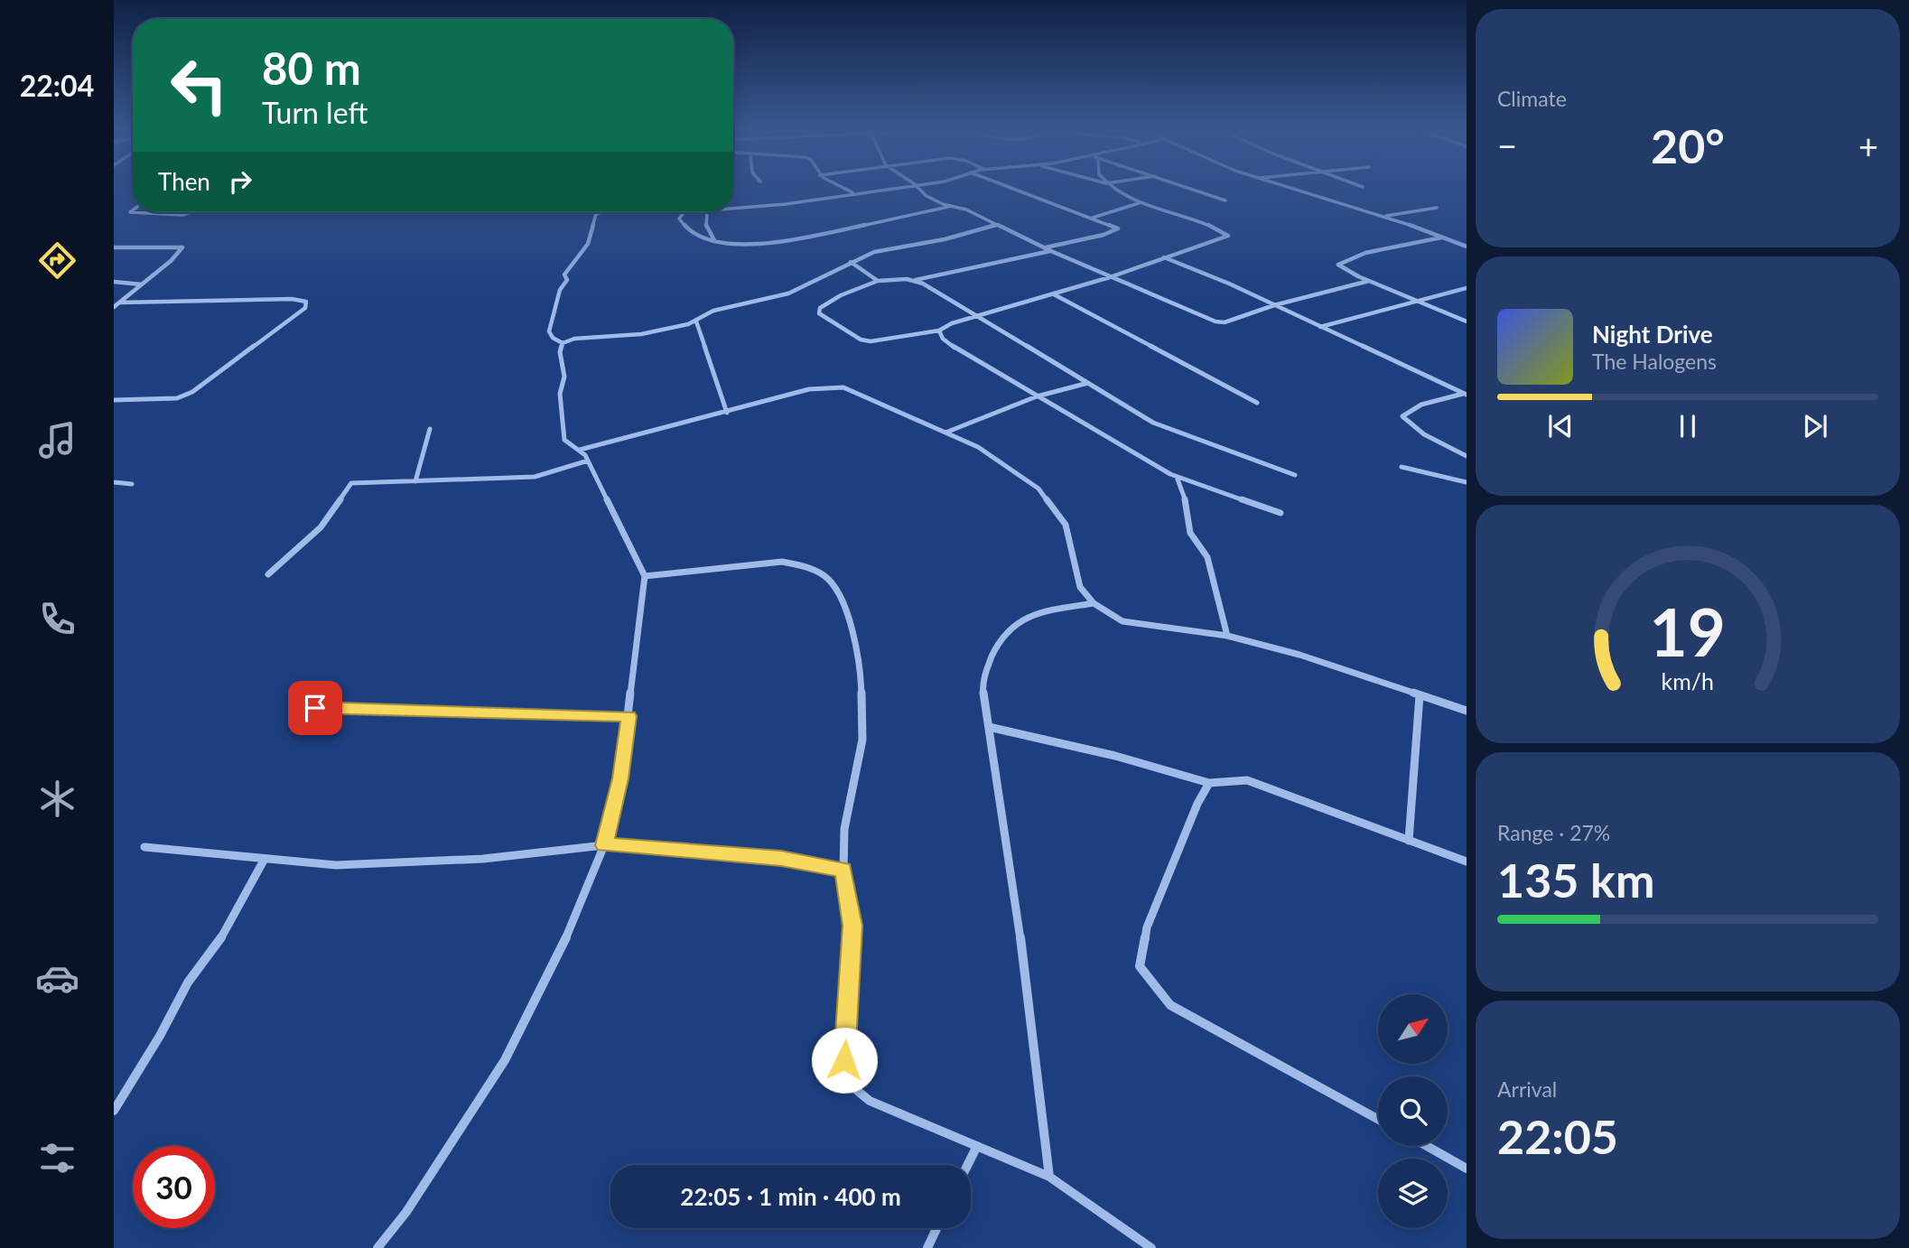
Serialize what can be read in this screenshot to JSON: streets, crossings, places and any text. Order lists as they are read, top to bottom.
{
  "north": "top right",
  "page": {
    "tabs": "22:04",
    "tile": [
      "Climate",
      ["Range · 27%", "135 km"],
      ["Arrival", "22:05"]
    ],
    "turn": ["80 m", "Turn left"],
    "heat": ["−", "20°", "+"],
    "then": "Then",
    "song": ["Night Drive", "The Halogens"],
    "limit": "30",
    "trip": "22:05 · 1 min · 400 m",
    "gauge": ["19", "km/h"]
  }
}
